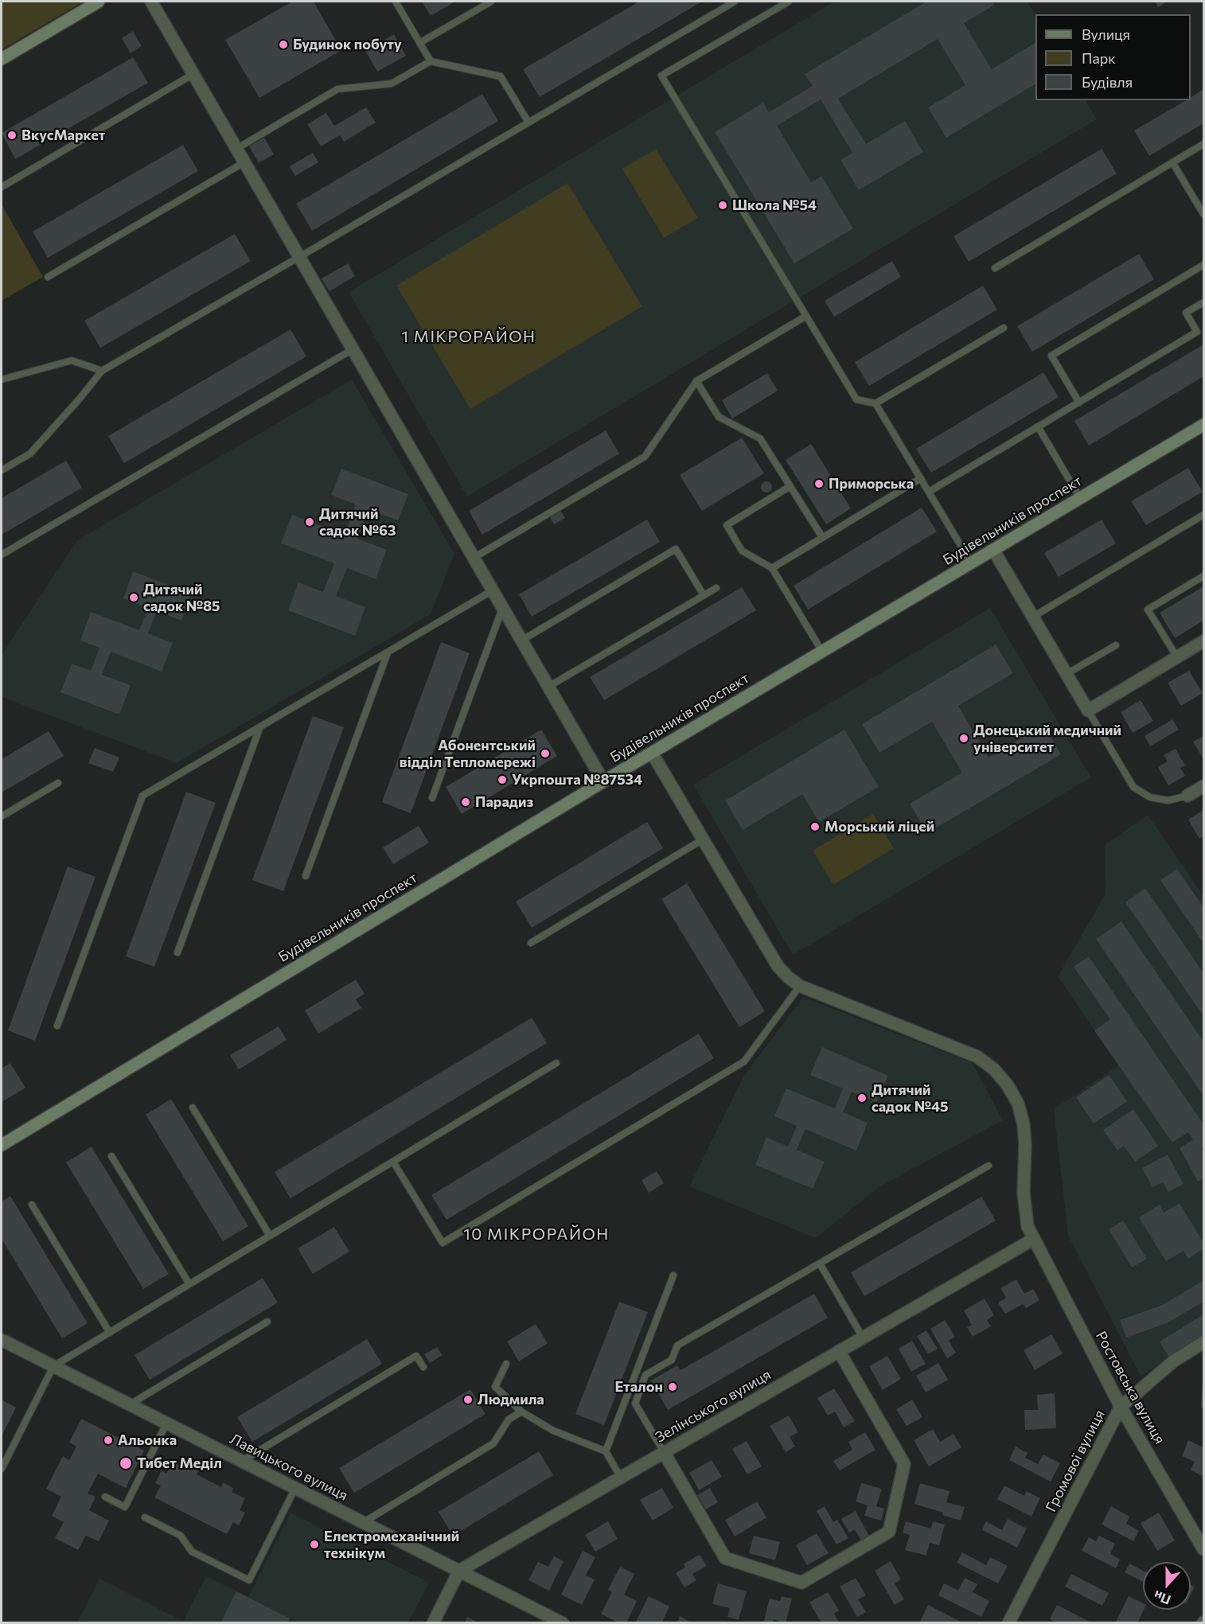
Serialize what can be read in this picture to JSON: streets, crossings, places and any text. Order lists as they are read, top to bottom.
{
  "streets": {
    "main road": ["Будівельників проспект"],
    "street": [
      "Ростовська вулиця",
      "Зелінського вулиця",
      "Громової вулиця",
      "Лавицького вулиця"
    ]
  },
  "crossings": [
    ["Будівельників проспект", "Ростовська вулиця"],
    ["Ростовська вулиця", "Зелінського вулиця"],
    ["Ростовська вулиця", "Громової вулиця"],
    ["Зелінського вулиця", "Лавицького вулиця"]
  ],
  "districts": ["1 МІКРОРАЙОН", "10 МІКРОРАЙОН"],
  "places": [
    "Будинок побуту",
    "ВкусМаркет",
    "Школа №54",
    "Приморська",
    "Дитячий садок №63",
    "Дитячий садок №85",
    "Донецький медичний університет",
    "Абонентський відділ Тепломережі",
    "Укрпошта №87534",
    "Парадиз",
    "Морський ліцей",
    "Дитячий садок №45",
    "Еталон",
    "Людмила",
    "Альонка",
    "Тибет Меділ",
    "Електромеханічний технікум"
  ],
  "legend": ["Вулиця", "Парк", "Будівля"],
  "north": "bottom"
}
